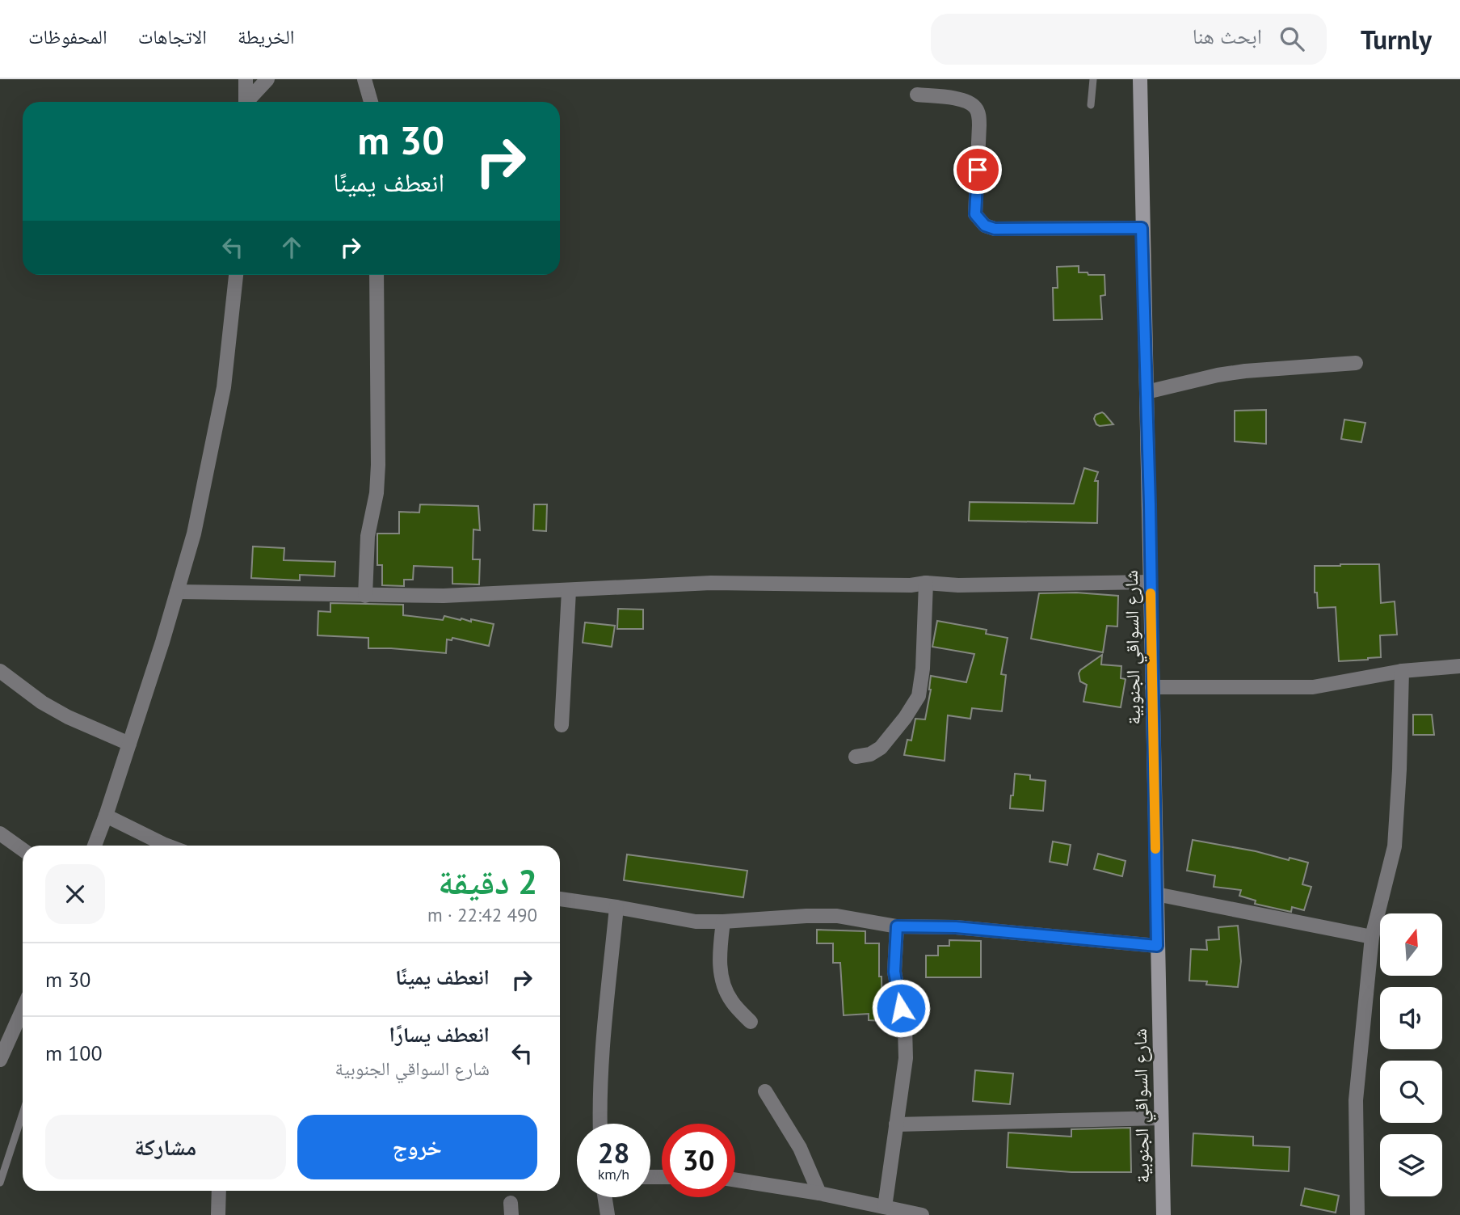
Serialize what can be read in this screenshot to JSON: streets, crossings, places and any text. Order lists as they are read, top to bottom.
{
  "streets": {
    "street": ["شارع السواقي الجنوبية"]
  },
  "north": "top",
  "page": {
    "header": "Turnly",
    "search": "ابحث هنا",
    "nav": ["الخريطة", "الاتجاهات", "المحفوظات"],
    "turn": ["30 m", "انعطف يمينًا"],
    "heading": ["2 دقيقة", "490 m · 22:42"],
    "list": [
      {
        "name": "انعطف يمينًا",
        "value": "30 m"
      },
      {
        "name": "انعطف يسارًا",
        "note": "شارع السواقي الجنوبية",
        "value": "100 m"
      }
    ],
    "buttons": ["خروج", "مشاركة"],
    "speed": "28 km/h",
    "limit": "30"
  }
}
